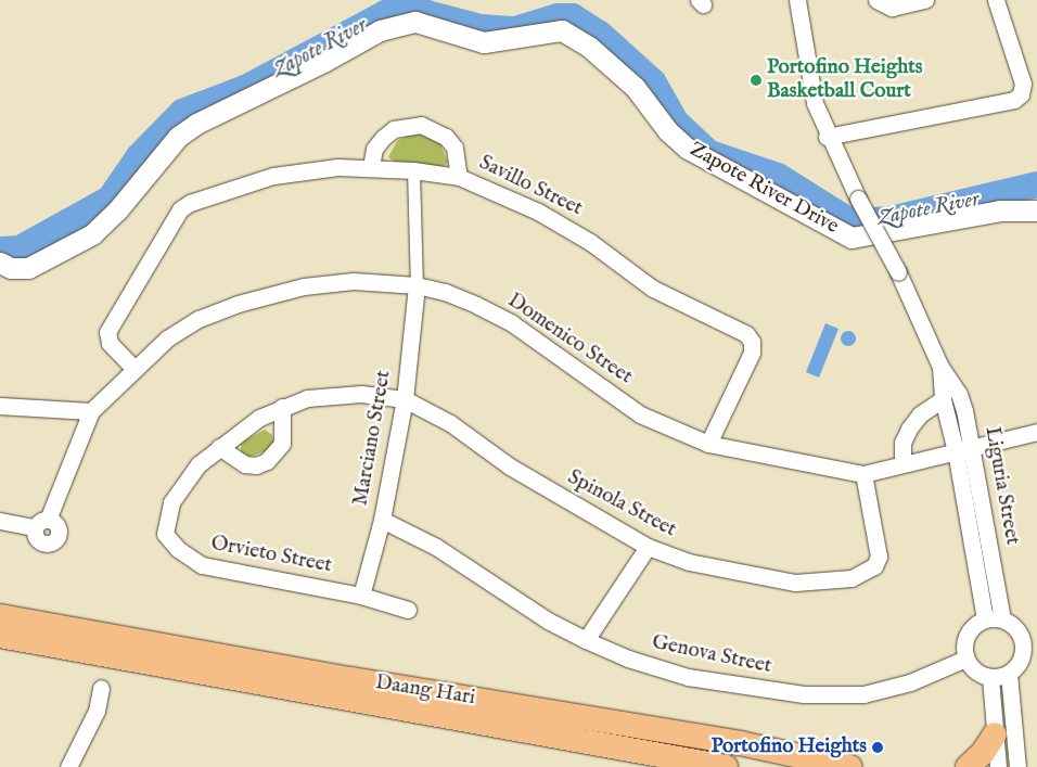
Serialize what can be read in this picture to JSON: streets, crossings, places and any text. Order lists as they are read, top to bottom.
{
  "streets": {
    "main road": ["Daang Hari"],
    "street": [
      "Savillo Street",
      "Zapote River Drive",
      "Domenico Street",
      "Marciano Street",
      "Liguria Street",
      "Spinola Street",
      "Orvieto Street",
      "Genova Street"
    ]
  },
  "crossings": [
    ["Savillo Street", "Domenico Street"],
    ["Domenico Street", "Marciano Street"],
    ["Domenico Street", "Liguria Street"],
    ["Domenico Street", "Spinola Street"],
    ["Marciano Street", "Spinola Street"],
    ["Marciano Street", "Orvieto Street"],
    ["Marciano Street", "Genova Street"],
    ["Liguria Street", "Genova Street"],
    ["Spinola Street", "Orvieto Street"]
  ],
  "water": ["Zapote River"],
  "places": ["Portofino Heights Basketball Court", "Portofino Heights"]
}
